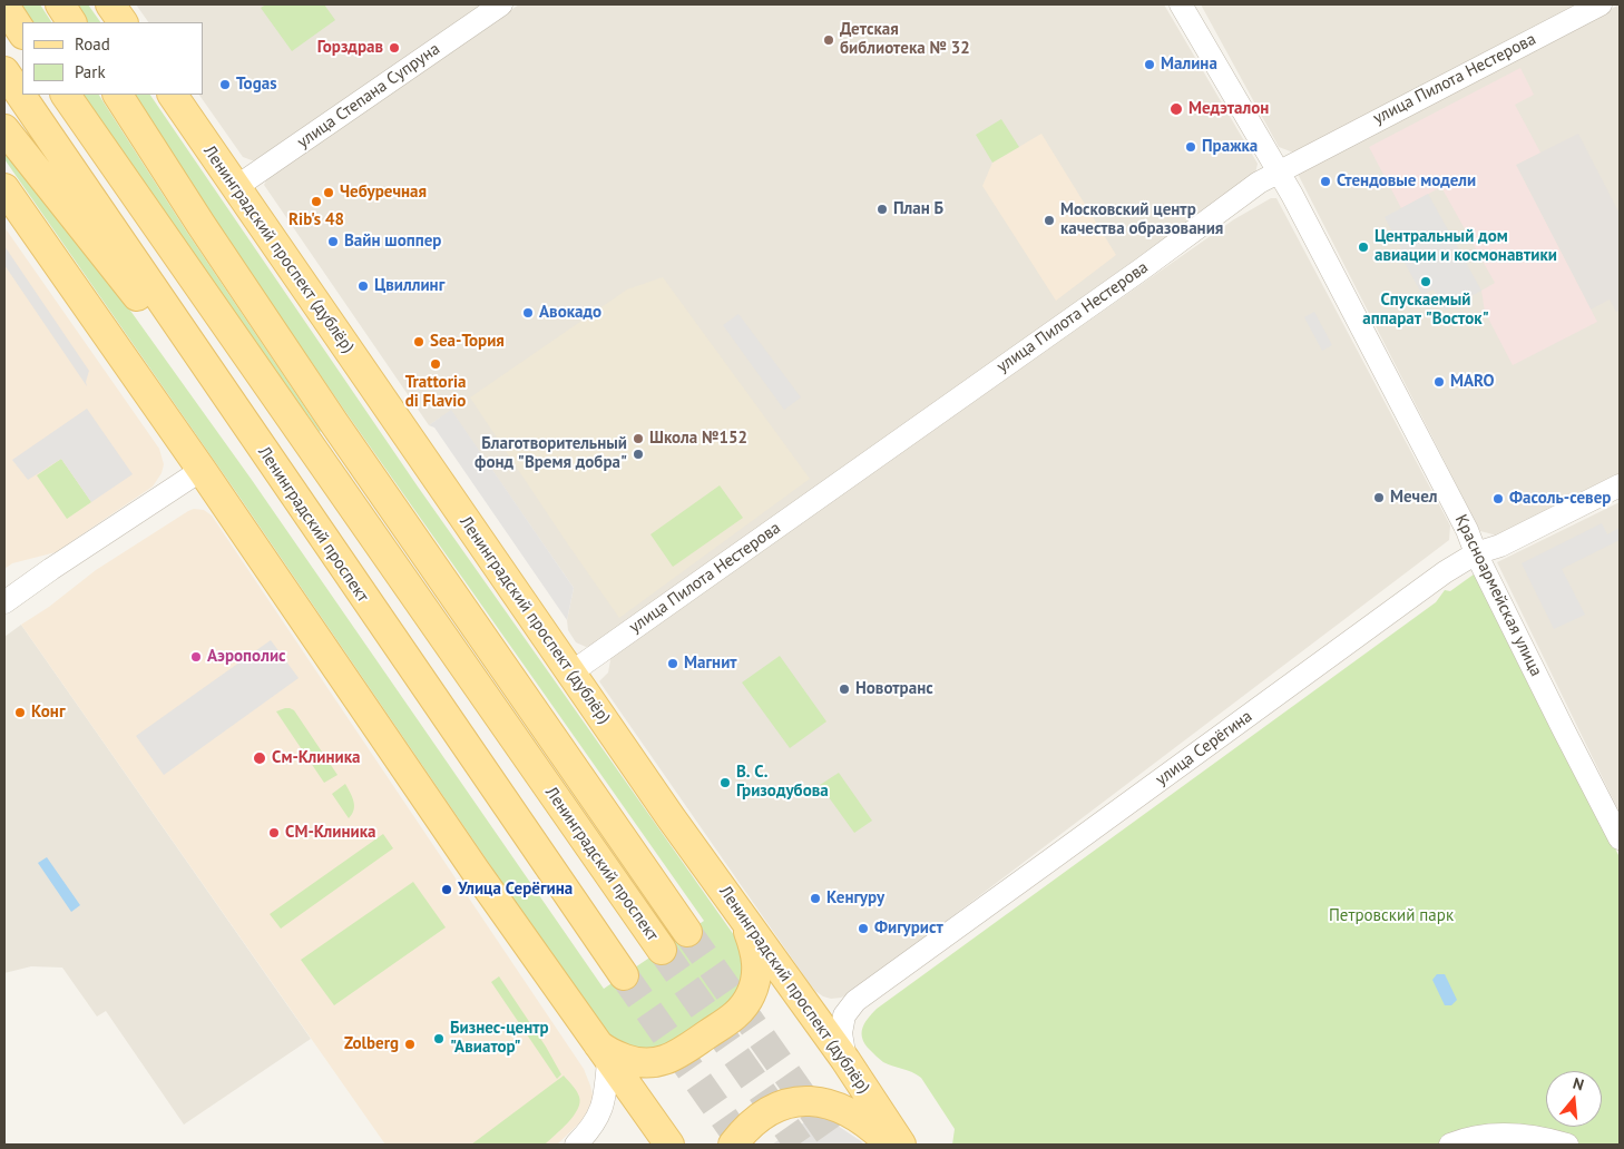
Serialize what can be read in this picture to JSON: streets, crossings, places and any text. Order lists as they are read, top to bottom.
{
  "streets": {
    "main road": ["Ленинградский проспект (дублёр)", "Ленинградский проспект"],
    "street": [
      "улица Пилота Нестерова",
      "улица Степана Супруна",
      "Красноармейская улица",
      "улица Серёгина"
    ]
  },
  "crossings": [
    ["улица Пилота Нестерова", "Ленинградский проспект (дублёр)"],
    ["улица Пилота Нестерова", "Красноармейская улица"],
    ["улица Степана Супруна", "Ленинградский проспект (дублёр)"],
    ["Ленинградский проспект (дублёр)", "улица Серёгина"],
    ["Красноармейская улица", "улица Серёгина"]
  ],
  "parks": ["Петровский парк"],
  "places": [
    "Детская библиотека № 32",
    "Горздрав",
    "Малина",
    "Togas",
    "Медэталон",
    "Пражка",
    "Стендовые модели",
    "Чебуречная",
    "Rib's 48",
    "План Б",
    "Московский центр качества образования",
    "Вайн шоппер",
    "Центральный дом авиации и космонавтики",
    "Спускаемый аппарат \"Восток\"",
    "Цвиллинг",
    "Авокадо",
    "Sea-Тория",
    "Trattoria di Flavio",
    "MARO",
    "Школа №152",
    "Благотворительный фонд \"Время добра\"",
    "Мечел",
    "Фасоль-север",
    "Аэрополис",
    "Магнит",
    "Новотранс",
    "Конг",
    "См-Клиника",
    "В. С. Гризодубова",
    "СМ-Клиника",
    "Улица Серёгина",
    "Кенгуру",
    "Фигурист",
    "Бизнес-центр \"Авиатор\"",
    "Zolberg"
  ],
  "legend": ["Road", "Park"],
  "north": "top"
}
